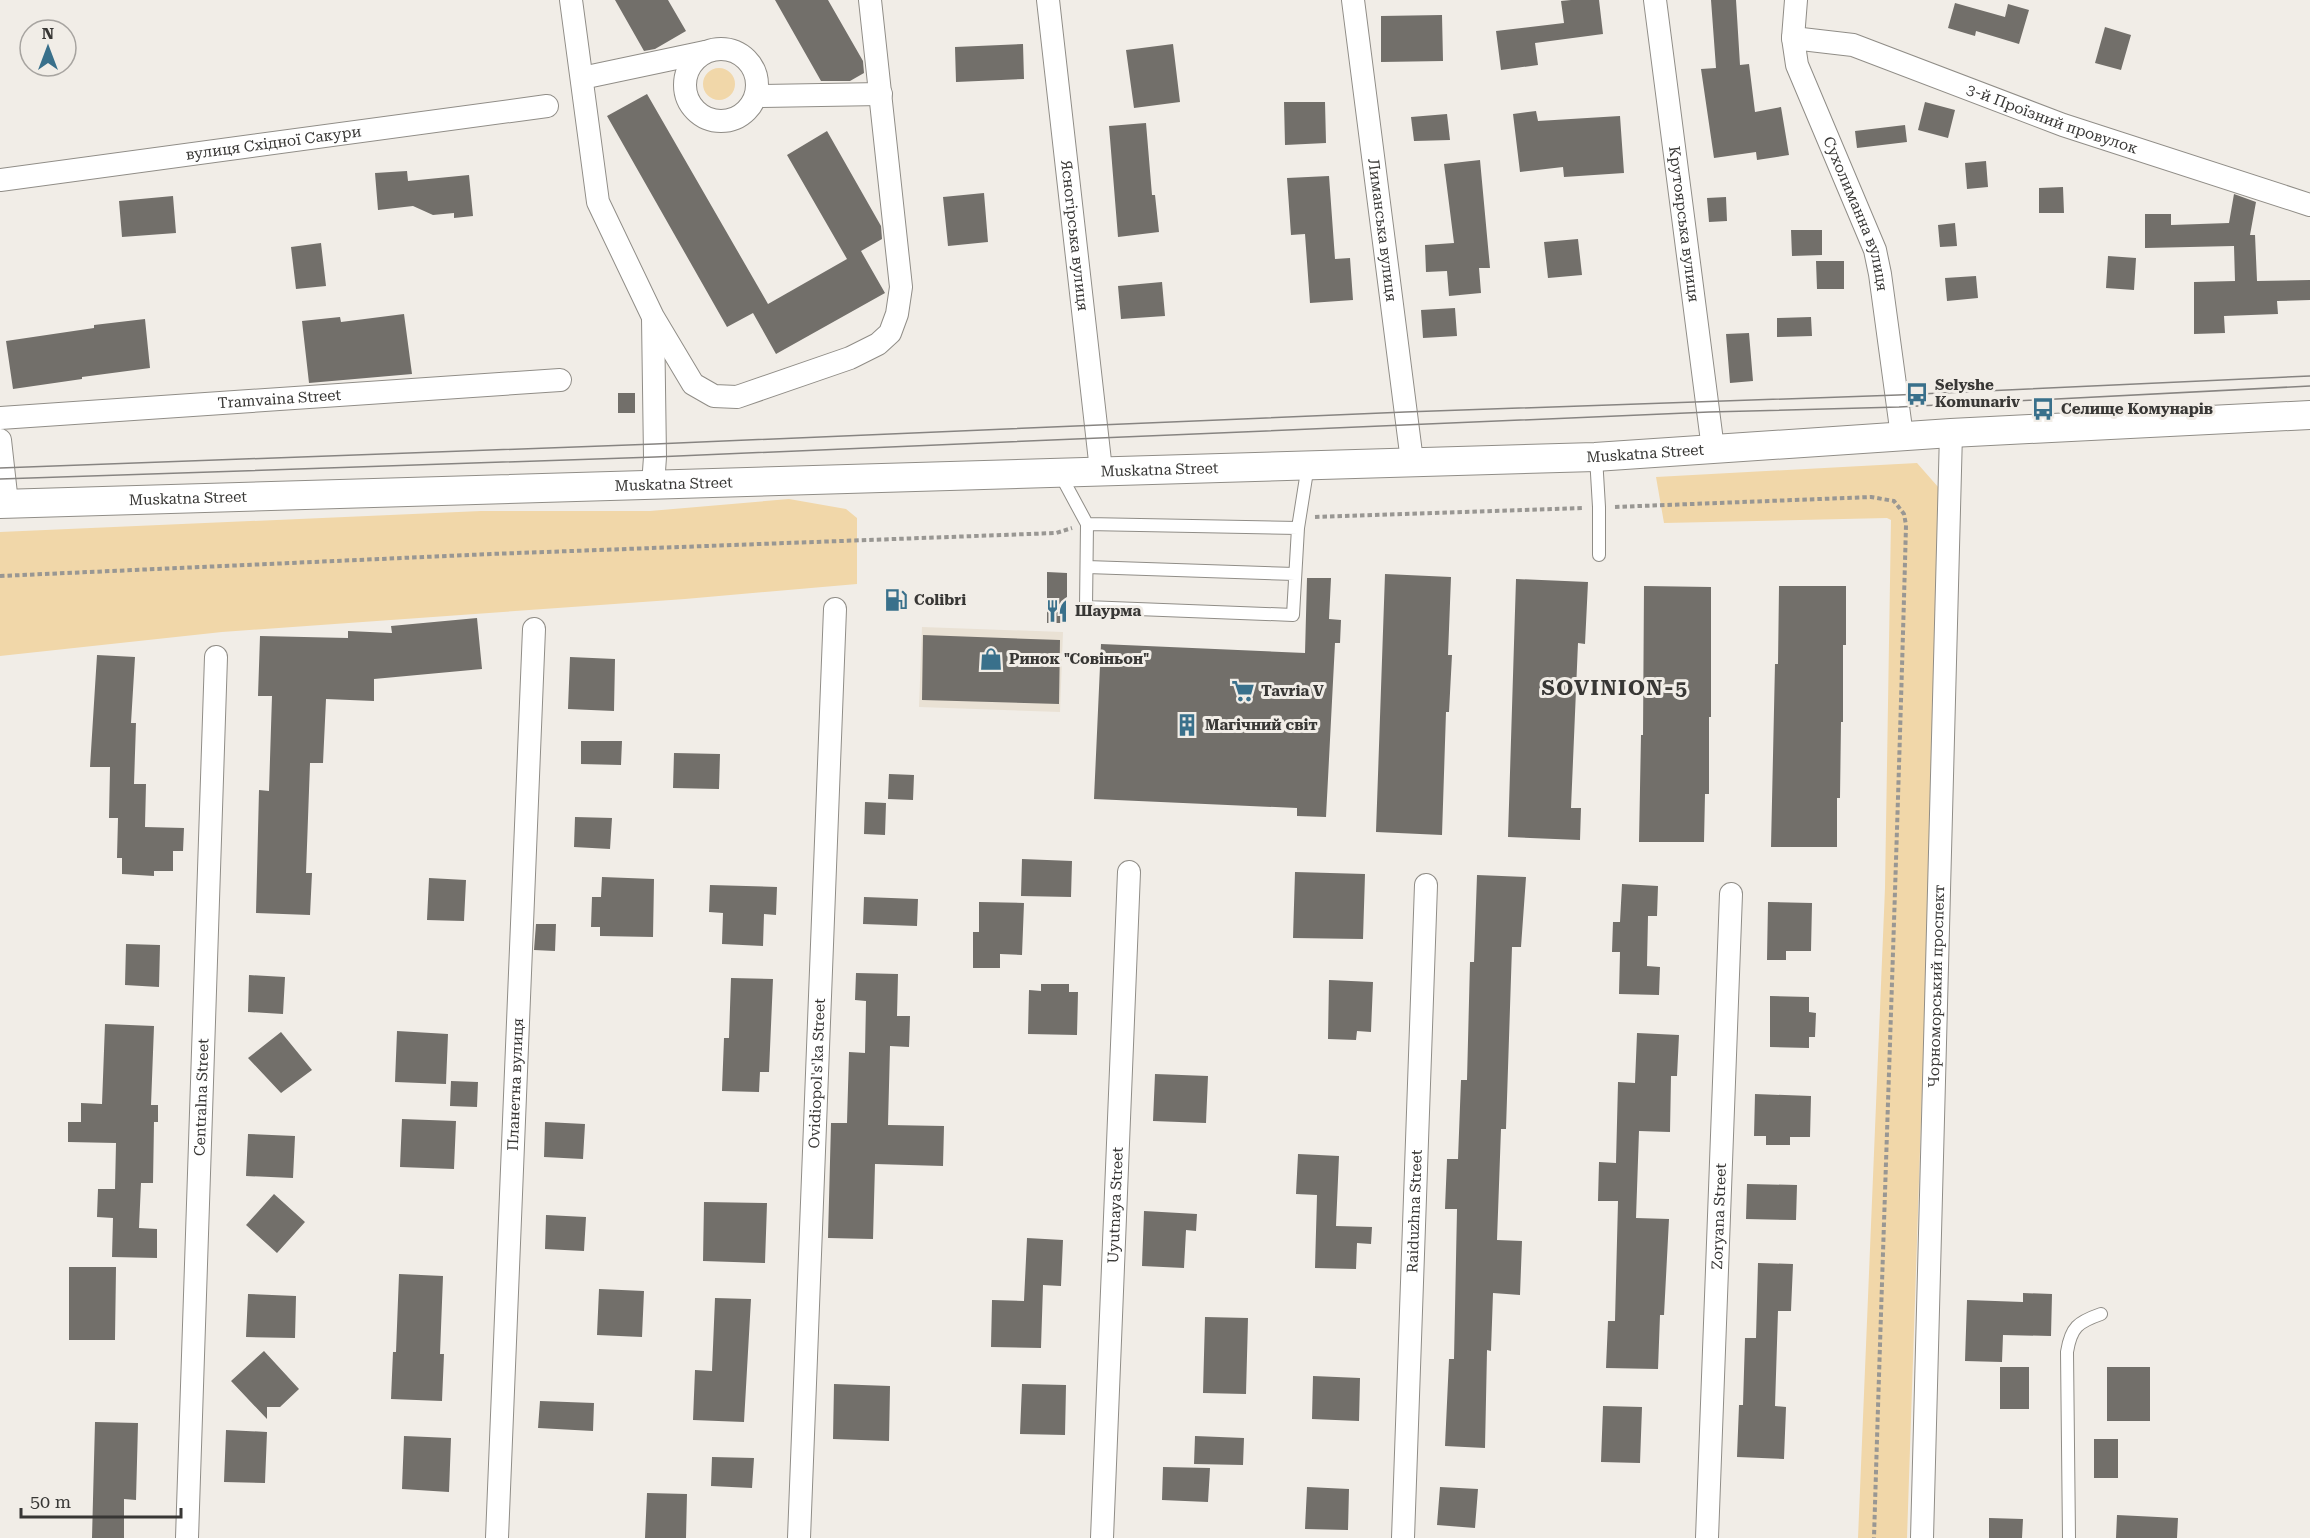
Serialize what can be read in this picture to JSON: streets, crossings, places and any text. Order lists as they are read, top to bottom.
{
  "streets": {
    "street": [
      "3-й Проїзний провулок",
      "вулиця Східної Сакури",
      "Сухолиманна вулиця",
      "Крутоярська вулиця",
      "Лиманська вулиця",
      "Ясногірська вулиця",
      "Tramvaina Street",
      "Muskatna Street",
      "Чорноморський проспект",
      "Ovidiopol's'ka Street",
      "Планетна вулиця",
      "Centralna Street",
      "Uyutnaya Street",
      "Raiduzhna Street",
      "Zoryana Street"
    ]
  },
  "crossings": [
    ["3-й Проїзний провулок", "Сухолиманна вулиця"],
    ["Сухолиманна вулиця", "Muskatna Street"],
    ["Крутоярська вулиця", "Muskatna Street"],
    ["Лиманська вулиця", "Muskatna Street"],
    ["Ясногірська вулиця", "Muskatna Street"],
    ["Muskatna Street", "Чорноморський проспект"]
  ],
  "districts": ["SOVINION-5"],
  "places": {
    "bus stop": ["Selyshe Komunariv", "Селище Комунарів"],
    "fuel station": ["Colibri"],
    "restaurant": ["Шаурма"],
    "shop": ["Ринок \"Совіньон\""],
    "supermarket": ["Tavria V"],
    "building": ["Магічний світ"]
  },
  "scale_bar": "50 m",
  "north": "top"
}
